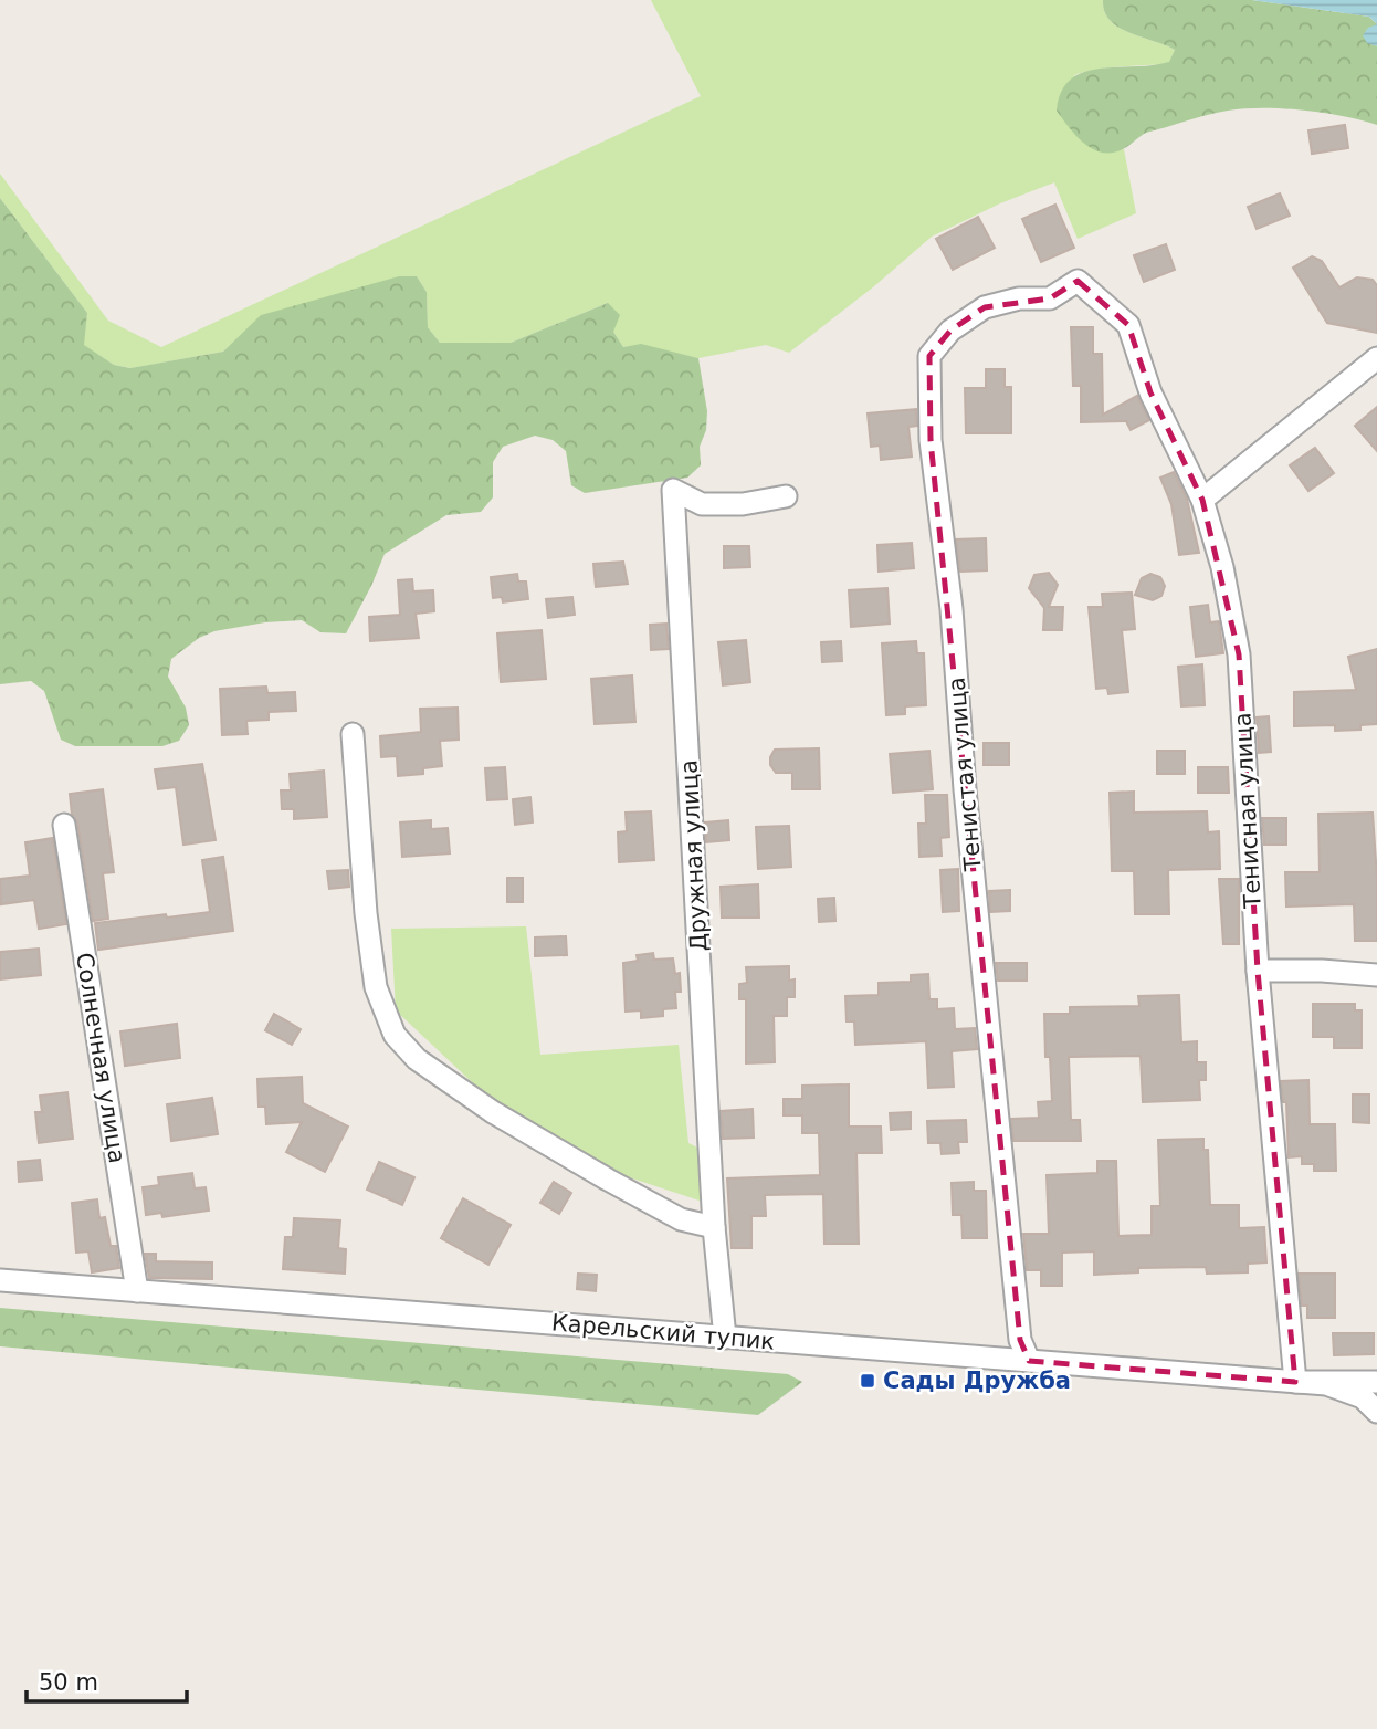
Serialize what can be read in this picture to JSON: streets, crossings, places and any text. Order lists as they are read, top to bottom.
{
  "streets": {
    "street": [
      "Тенистая улица",
      "Тенисная улица",
      "Дружная улица",
      "Солнечная улица",
      "Карельский тупик"
    ]
  },
  "crossings": [
    ["Тенистая улица", "Тенисная улица"],
    ["Тенистая улица", "Карельский тупик"],
    ["Тенисная улица", "Карельский тупик"],
    ["Дружная улица", "Карельский тупик"],
    ["Солнечная улица", "Карельский тупик"]
  ],
  "places": {
    "transit": ["Сады Дружба"]
  },
  "scale_bar": "50 m"
}
